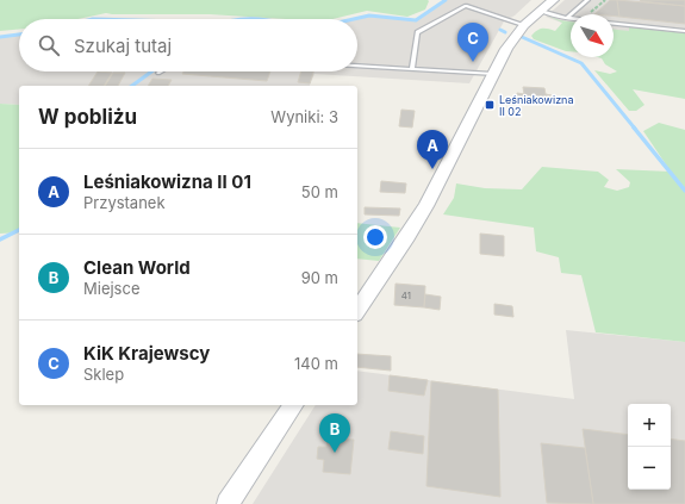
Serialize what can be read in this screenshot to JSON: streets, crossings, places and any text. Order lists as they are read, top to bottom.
{
  "places": {
    "transit": ["Leśniakowizna II 02"]
  },
  "house_numbers": ["41"],
  "north": "bottom right",
  "page": {
    "search": "Szukaj tutaj",
    "pins": ["C", "A", "B"],
    "heading": ["W pobliżu", "Wyniki: 3"],
    "list": [
      {
        "mark": "A",
        "name": "Leśniakowizna II 01",
        "note": "Przystanek",
        "value": "50 m"
      },
      {
        "mark": "B",
        "name": "Clean World",
        "note": "Miejsce",
        "value": "90 m"
      },
      {
        "mark": "C",
        "name": "KiK Krajewscy",
        "note": "Sklep",
        "value": "140 m"
      }
    ],
    "map_buttons": ["+", "−"]
  }
}
